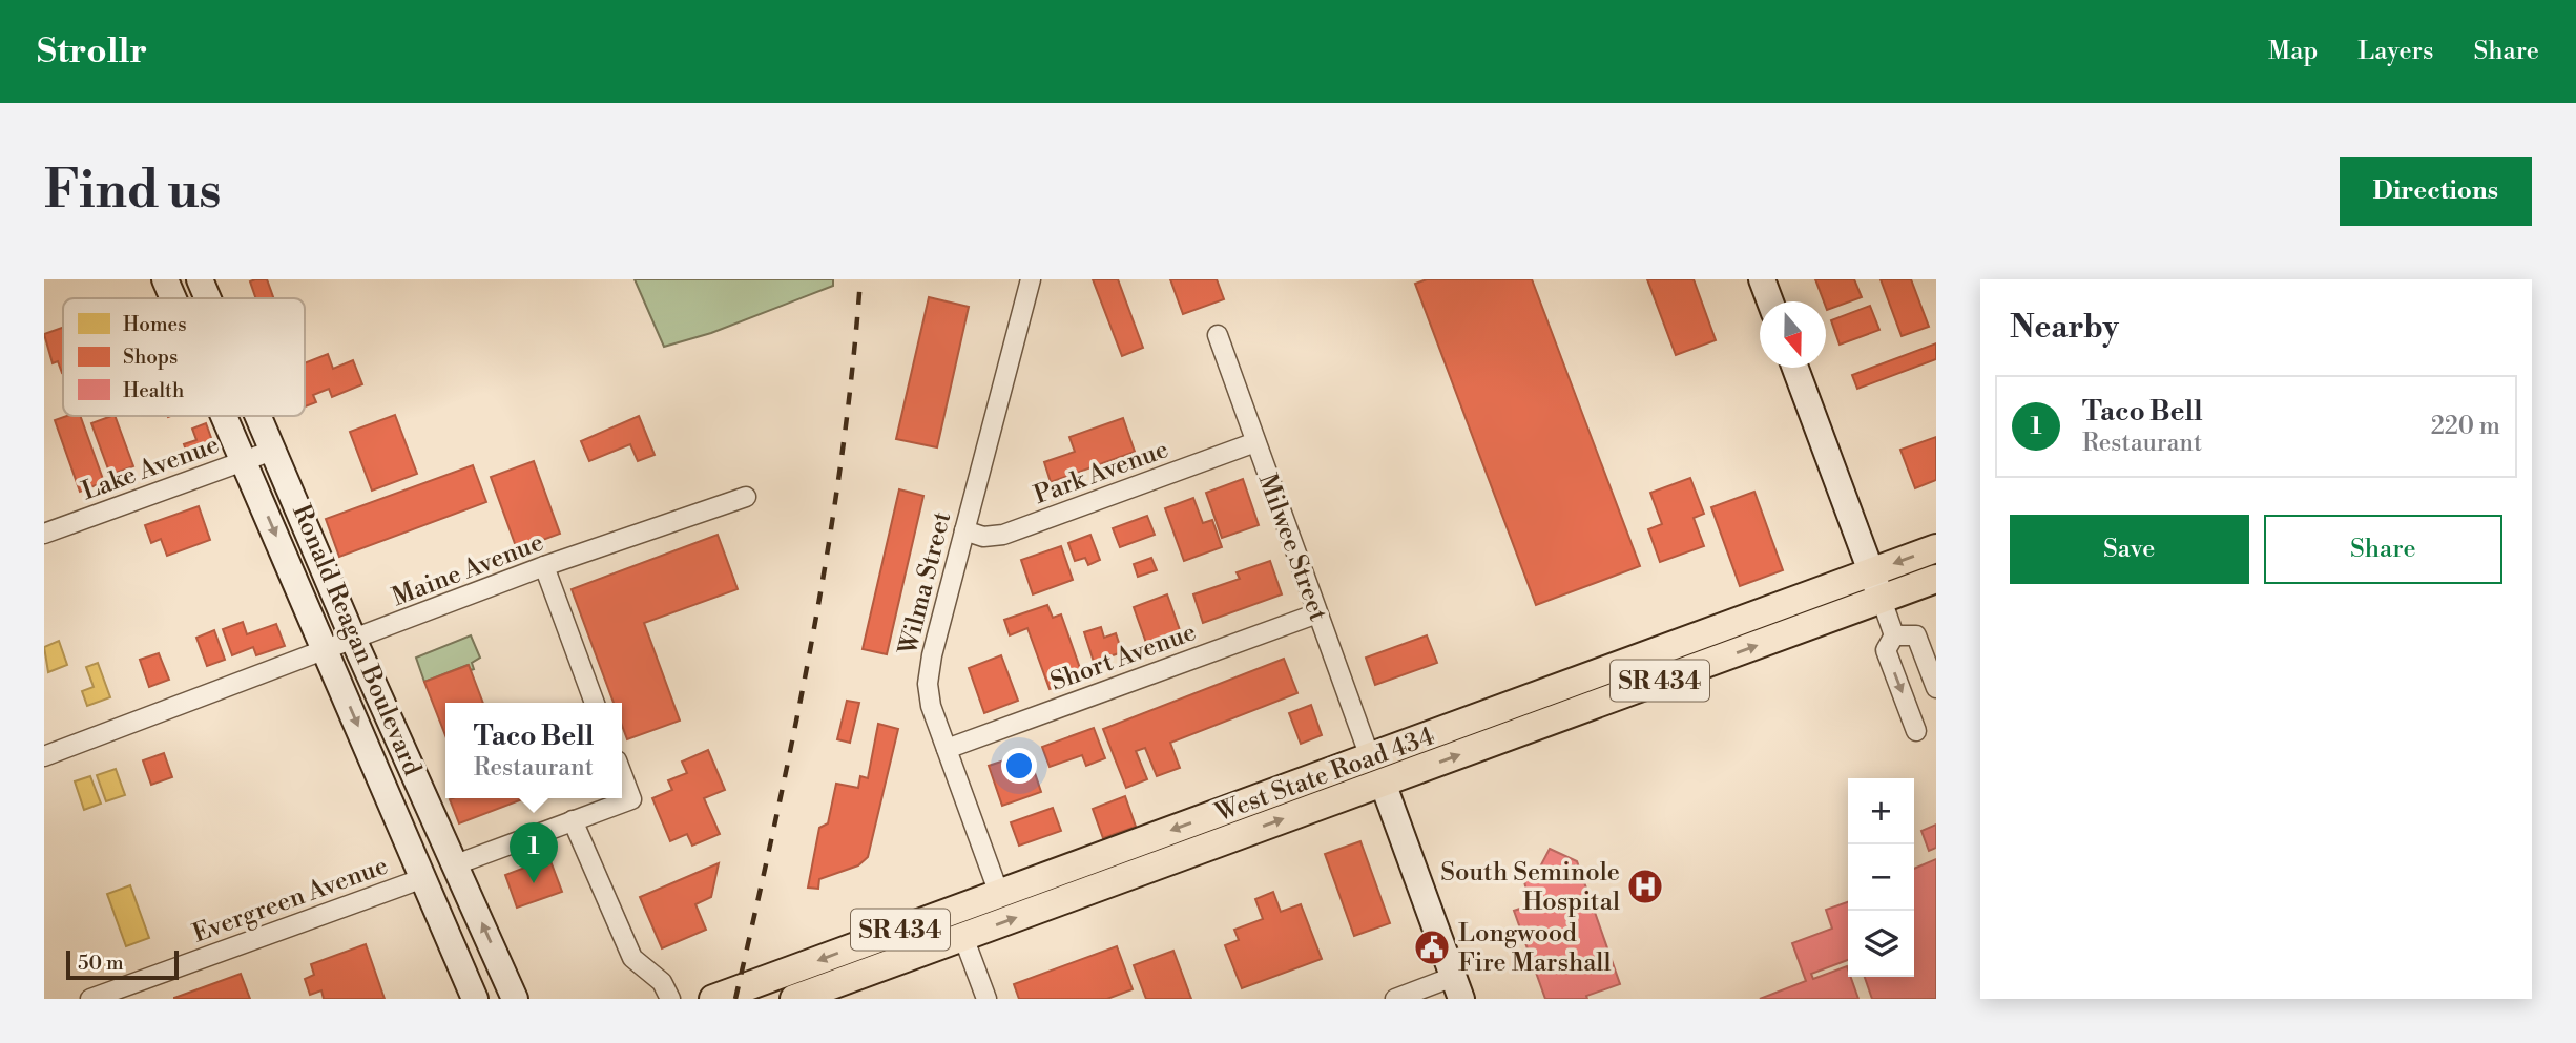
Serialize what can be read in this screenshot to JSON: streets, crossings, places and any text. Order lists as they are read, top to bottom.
{
  "streets": {
    "main road": ["Ronald Reagan Boulevard", "SR 434", "West State Road 434"],
    "street": [
      "Lake Avenue",
      "Park Avenue",
      "Milwee Street",
      "Maine Avenue",
      "Wilma Street",
      "Short Avenue",
      "Evergreen Avenue"
    ]
  },
  "crossings": [
    ["Lake Avenue", "Ronald Reagan Boulevard"],
    ["Park Avenue", "Milwee Street"],
    ["Park Avenue", "Wilma Street"],
    ["Milwee Street", "Short Avenue"],
    ["Milwee Street", "West State Road 434"],
    ["Maine Avenue", "Ronald Reagan Boulevard"],
    ["Wilma Street", "Short Avenue"],
    ["Wilma Street", "West State Road 434"],
    ["Ronald Reagan Boulevard", "Evergreen Avenue"]
  ],
  "places": {
    "hospital": ["South Seminole Hospital"],
    "public building": ["Longwood Fire Marshall"]
  },
  "legend": ["Homes", "Shops", "Health"],
  "scale_bar": "50 m",
  "north": "bottom",
  "page": {
    "header": "Strollr",
    "nav": ["Map", "Layers", "Share"],
    "buttons": [
      "Directions",
      ["Save", "Share"]
    ],
    "title": "Find us",
    "heading": "Nearby",
    "list": [
      {
        "mark": "1",
        "name": "Taco Bell",
        "note": "Restaurant",
        "value": "220 m"
      }
    ],
    "popup": ["Taco Bell", "Restaurant"],
    "map_buttons": ["+", "−"],
    "pins": "1",
    "scale": "50 m"
  }
}
